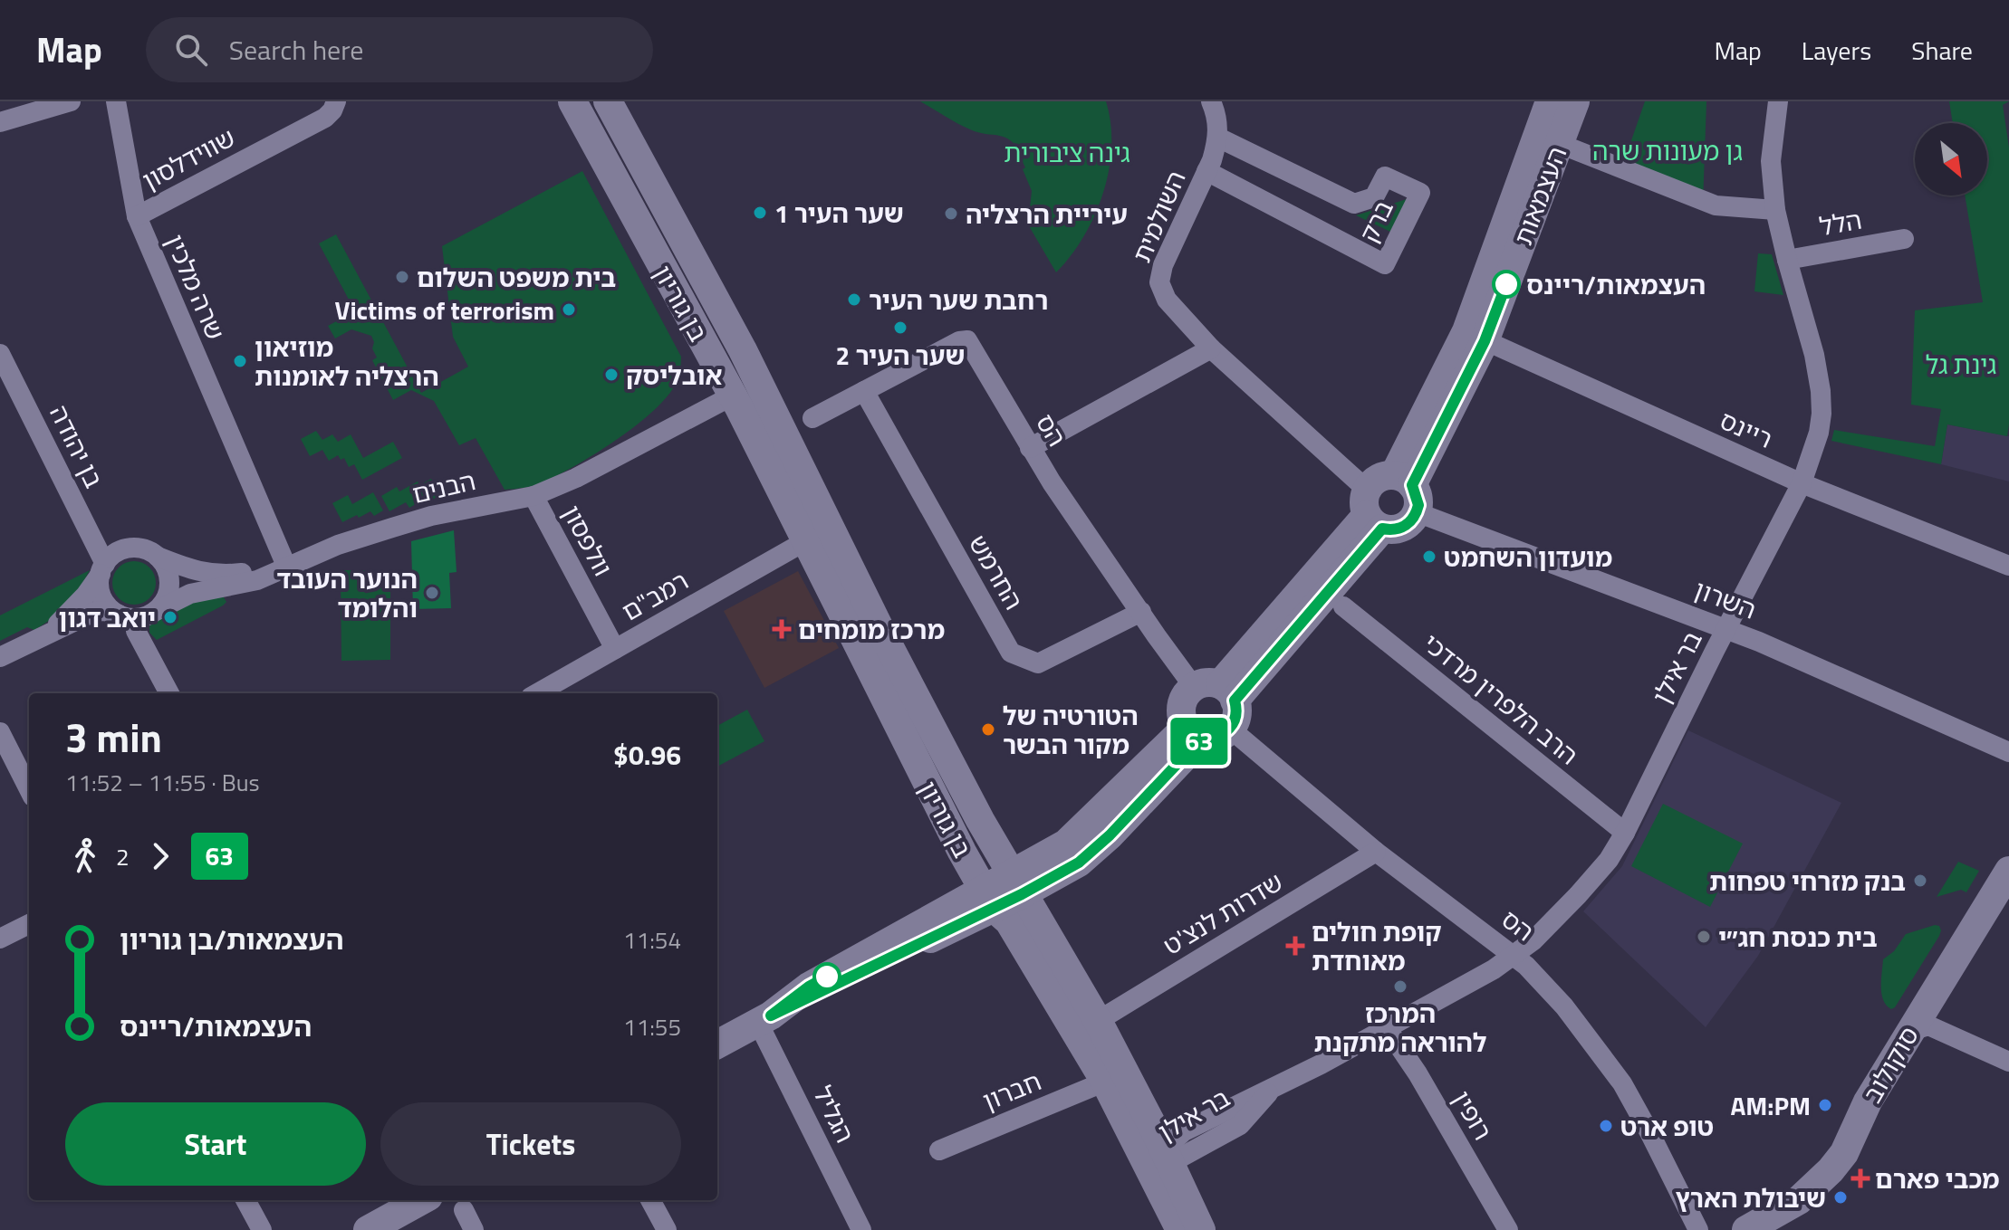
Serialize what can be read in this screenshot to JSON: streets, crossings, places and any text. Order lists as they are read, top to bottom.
{
  "streets": {
    "street": [
      "שווידלסון",
      "העצמאות",
      "השולמית",
      "ברק",
      "הלל",
      "שרה מלכין",
      "בן גוריון",
      "ריינס",
      "הס",
      "בן יהודה",
      "הבנים",
      "וולפסון",
      "החרמש",
      "רמב\"ם",
      "השרון",
      "בר אילן",
      "הרב הלפרין מרדכי",
      "שדרות לנצ'ט",
      "סוקולוב",
      "חברון",
      "הגליל",
      "רופין"
    ]
  },
  "crossings": [
    ["שווידלסון", "שרה מלכין"],
    ["העצמאות", "ריינס"],
    ["העצמאות", "השרון"],
    ["השולמית", "ברק"],
    ["הלל", "בר אילן"],
    ["שרה מלכין", "הבנים"],
    ["בן גוריון", "הבנים"],
    ["בן גוריון", "רמב\"ם"],
    ["בן גוריון", "בר אילן"],
    ["בן גוריון", "שדרות לנצ'ט"],
    ["בן גוריון", "חברון"],
    ["ריינס", "בר אילן"],
    ["הס", "החרמש"],
    ["הס", "בר אילן"],
    ["הס", "שדרות לנצ'ט"],
    ["בן יהודה", "הבנים"],
    ["הבנים", "וולפסון"],
    ["וולפסון", "רמב\"ם"],
    ["השרון", "בר אילן"],
    ["בר אילן", "הרב הלפרין מרדכי"],
    ["בר אילן", "רופין"]
  ],
  "parks": ["גן מעונות שרה", "גינה ציבורית", "גינת גל"],
  "places": {
    "other": [
      "שער העיר 1",
      "עיריית הרצליה",
      "בית משפט השלום",
      "העצמאות/ריינס",
      "רחבת שער העיר",
      "Victims of terrorism",
      "שער העיר 2",
      "מוזיאון הרצליה לאומנות",
      "אובליסק",
      "מועדון השחמט",
      "הנוער העובד והלומד",
      "יואב דגון",
      "הטורטיה של מקור הבשר",
      "בנק מזרחי טפחות",
      "בית כנסת חג״י",
      "המרכז להוראה מתקנת",
      "AM:PM",
      "טופ ארט",
      "שיבולת הארץ"
    ],
    "health": ["מרכז מומחים", "קופת חולים מאוחדת", "מכבי פארם"]
  },
  "lines": ["bus line 63"],
  "north": "bottom right",
  "page": {
    "header": "Map",
    "search": "Search here",
    "nav": ["Map", "Layers", "Share"],
    "on_map": "63",
    "heading": ["3 min", "11:52 – 11:55 · Bus", "$0.96"],
    "legs": ["2", "63"],
    "list": [
      {
        "name": "העצמאות/בן גוריון",
        "value": "11:54"
      },
      {
        "name": "העצמאות/ריינס",
        "value": "11:55"
      }
    ],
    "buttons": ["Start", "Tickets"]
  }
}
